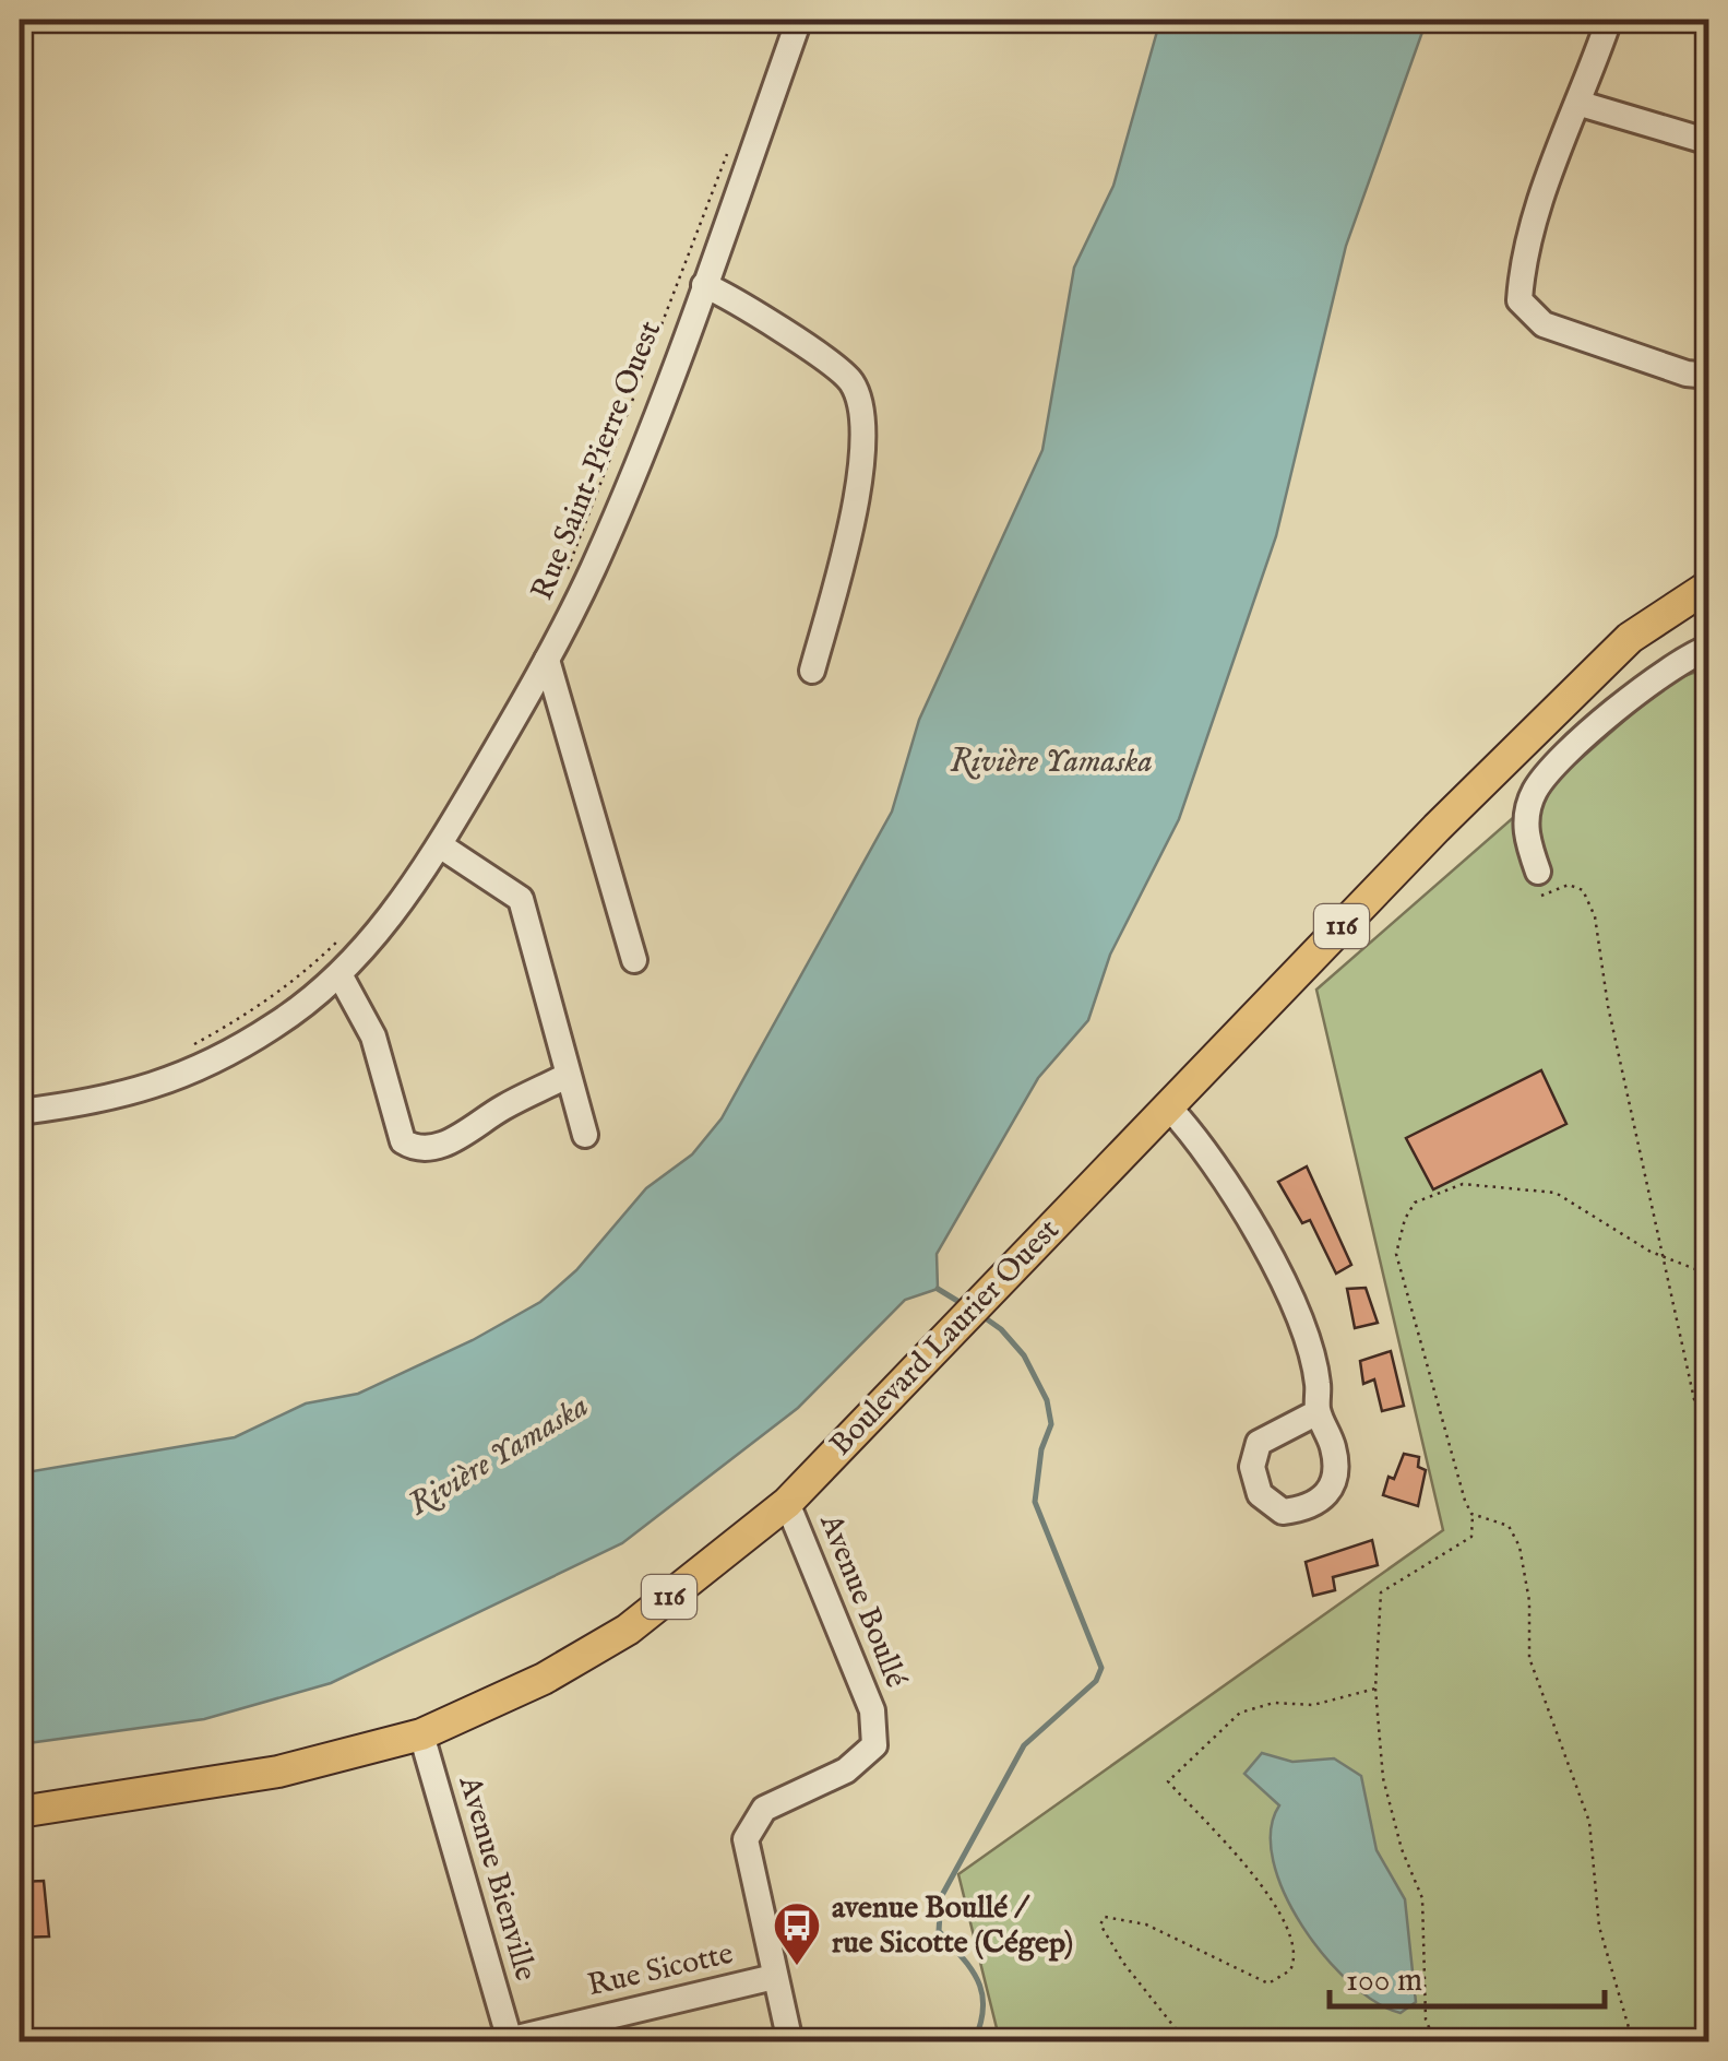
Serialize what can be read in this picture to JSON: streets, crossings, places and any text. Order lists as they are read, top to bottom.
{
  "streets": {
    "main road": ["116", "Boulevard Laurier Ouest"],
    "street": [
      "Rue Saint-Pierre Ouest",
      "Avenue Boullé",
      "Avenue Bienville",
      "Rue Sicotte"
    ]
  },
  "crossings": [
    ["Boulevard Laurier Ouest", "Avenue Boullé"],
    ["Boulevard Laurier Ouest", "Avenue Bienville"],
    ["Avenue Boullé", "Rue Sicotte"],
    ["Avenue Bienville", "Rue Sicotte"]
  ],
  "water": ["Rivière Yamaska"],
  "places": {
    "bus stop": ["avenue Boullé / rue Sicotte (Cégep)"]
  },
  "scale_bar": "100 m"
}
